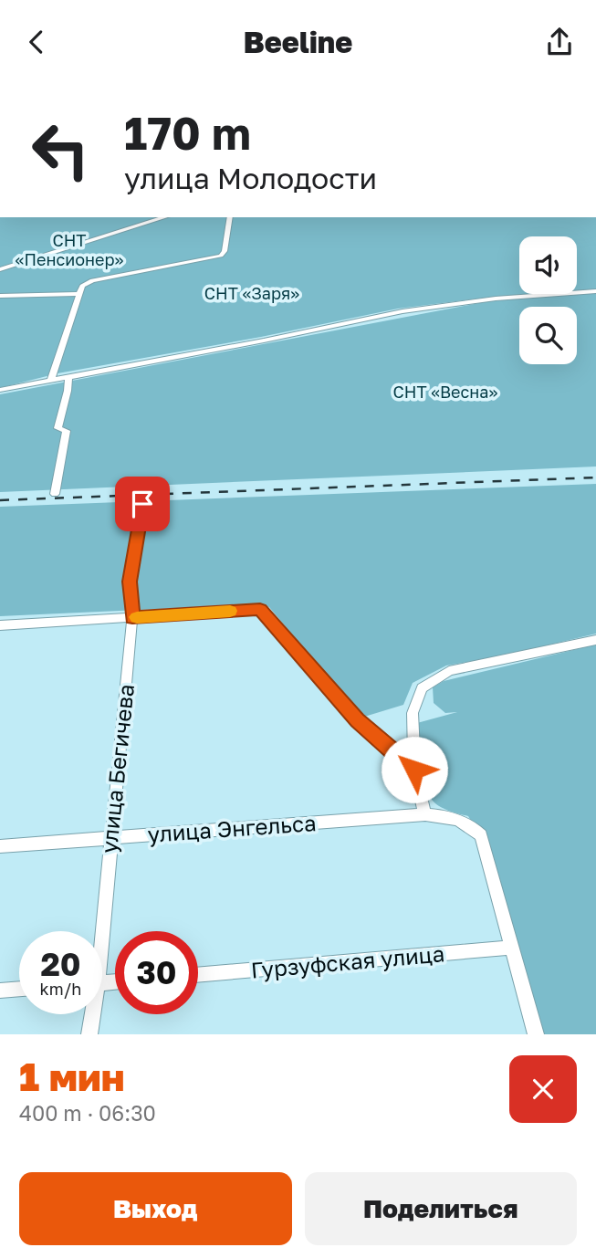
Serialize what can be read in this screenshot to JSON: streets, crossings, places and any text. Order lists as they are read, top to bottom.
{
  "streets": {
    "street": ["улица Бегичева", "улица Энгельса", "Гурзуфская улица"]
  },
  "crossings": [
    ["улица Бегичева", "улица Энгельса"],
    ["улица Энгельса", "Гурзуфская улица"]
  ],
  "parks": ["СНТ «Пенсионер»", "СНТ «Заря»", "СНТ «Весна»"],
  "page": {
    "header": "Beeline",
    "turn": ["170 m", "улица Молодости"],
    "speed": "20 km/h",
    "limit": "30",
    "heading": ["1 мин", "400 m · 06:30"],
    "buttons": ["Выход", "Поделиться"]
  }
}
